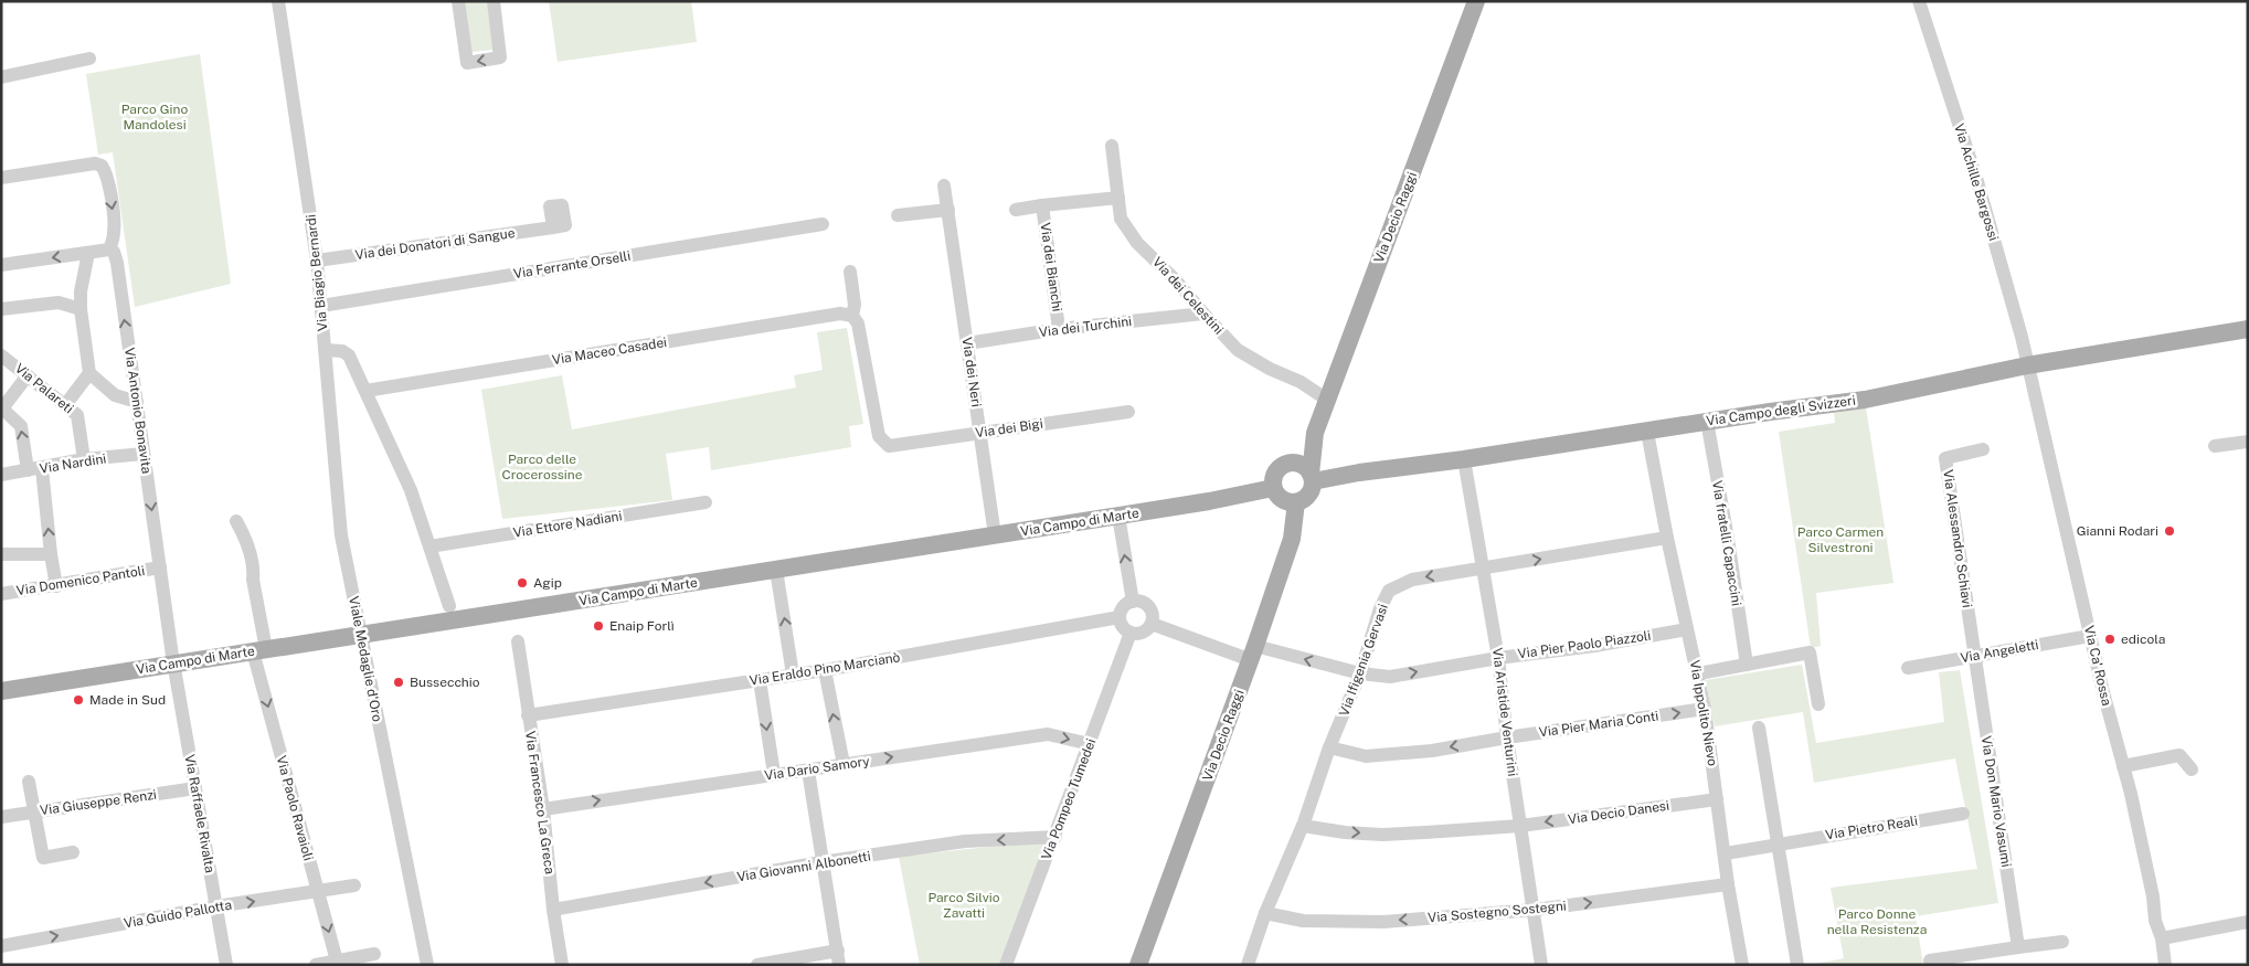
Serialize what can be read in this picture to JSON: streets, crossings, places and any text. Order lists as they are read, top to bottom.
{
  "streets": {
    "main road": ["Via Decio Raggi", "Via Campo degli Svizzeri", "Via Campo di Marte"],
    "street": [
      "Via Achille Bargossi",
      "Via dei Donatori di Sangue",
      "Via Ferrante Orselli",
      "Via dei Bianchi",
      "Via Biagio Bernardi",
      "Via dei Celestini",
      "Via dei Turchini",
      "Via Maceo Casadei",
      "Via dei Neri",
      "Via Palareti",
      "Via Antonio Bonavita",
      "Via dei Bigi",
      "Via Nardini",
      "Via Ettore Nadiani",
      "Via Alessandro Schiavi",
      "Via fratelli Capaccini",
      "Via Domenico Pantoli",
      "Via Pier Paolo Piazzoli",
      "Via Angeletti",
      "Viale Medaglie d'Oro",
      "Via Ifigenia Gervasi",
      "Via Ca' Rossa",
      "Via Eraldo Pino Marcianò",
      "Via Aristide Venturini",
      "Via Ippolito Nievo",
      "Via Pier Maria Conti",
      "Via Dario Samory",
      "Via Pompeo Tumedei",
      "Via Don Mario Vasumi",
      "Via Giuseppe Renzi",
      "Via Francesco La Greca",
      "Via Paolo Ravaioli",
      "Via Decio Danesi",
      "Via Raffaele Rivalta",
      "Via Pietro Reali",
      "Via Giovanni Albonetti",
      "Via Sostegno Sostegni",
      "Via Guido Pallotta"
    ]
  },
  "crossings": [
    ["Via Achille Bargossi", "Via Campo degli Svizzeri"],
    ["Via Achille Bargossi", "Via Ca' Rossa"],
    ["Via Decio Raggi", "Via dei Celestini"],
    ["Via Decio Raggi", "Via Campo degli Svizzeri"],
    ["Via Decio Raggi", "Via Campo di Marte"],
    ["Via Decio Raggi", "Via Pier Paolo Piazzoli"],
    ["Via dei Donatori di Sangue", "Via Biagio Bernardi"],
    ["Via Ferrante Orselli", "Via Biagio Bernardi"],
    ["Via dei Bianchi", "Via dei Celestini"],
    ["Via dei Bianchi", "Via dei Turchini"],
    ["Via Biagio Bernardi", "Via Maceo Casadei"],
    ["Via Biagio Bernardi", "Via Ettore Nadiani"],
    ["Via Biagio Bernardi", "Viale Medaglie d'Oro"],
    ["Via dei Celestini", "Via dei Turchini"],
    ["Via dei Turchini", "Via dei Neri"],
    ["Via Maceo Casadei", "Via dei Bigi"],
    ["Via dei Neri", "Via dei Bigi"],
    ["Via dei Neri", "Via Campo di Marte"],
    ["Via Palareti", "Via Nardini"],
    ["Via Antonio Bonavita", "Via Nardini"],
    ["Via Antonio Bonavita", "Via Campo di Marte"],
    ["Via Antonio Bonavita", "Via Domenico Pantoli"],
    ["Via Antonio Bonavita", "Via Raffaele Rivalta"],
    ["Via Campo degli Svizzeri", "Via Campo di Marte"],
    ["Via Campo degli Svizzeri", "Via fratelli Capaccini"],
    ["Via Campo degli Svizzeri", "Via Ca' Rossa"],
    ["Via Campo degli Svizzeri", "Via Aristide Venturini"],
    ["Via Campo degli Svizzeri", "Via Ippolito Nievo"],
    ["Via Campo di Marte", "Viale Medaglie d'Oro"],
    ["Via Campo di Marte", "Via Paolo Ravaioli"],
    ["Via Campo di Marte", "Via Raffaele Rivalta"],
    ["Via Alessandro Schiavi", "Via Angeletti"],
    ["Via Alessandro Schiavi", "Via Don Mario Vasumi"],
    ["Via Pier Paolo Piazzoli", "Via Ifigenia Gervasi"],
    ["Via Pier Paolo Piazzoli", "Via Aristide Venturini"],
    ["Via Pier Paolo Piazzoli", "Via Ippolito Nievo"],
    ["Via Angeletti", "Via Ca' Rossa"],
    ["Via Angeletti", "Via Don Mario Vasumi"],
    ["Via Ifigenia Gervasi", "Via Aristide Venturini"],
    ["Via Ifigenia Gervasi", "Via Ippolito Nievo"],
    ["Via Ifigenia Gervasi", "Via Pier Maria Conti"],
    ["Via Ifigenia Gervasi", "Via Decio Danesi"],
    ["Via Ifigenia Gervasi", "Via Sostegno Sostegni"],
    ["Via Eraldo Pino Marcianò", "Via Pompeo Tumedei"],
    ["Via Eraldo Pino Marcianò", "Via Francesco La Greca"],
    ["Via Aristide Venturini", "Via Pier Maria Conti"],
    ["Via Aristide Venturini", "Via Decio Danesi"],
    ["Via Aristide Venturini", "Via Sostegno Sostegni"],
    ["Via Ippolito Nievo", "Via Pier Maria Conti"],
    ["Via Ippolito Nievo", "Via Decio Danesi"],
    ["Via Ippolito Nievo", "Via Pietro Reali"],
    ["Via Ippolito Nievo", "Via Sostegno Sostegni"],
    ["Via Dario Samory", "Via Pompeo Tumedei"],
    ["Via Dario Samory", "Via Francesco La Greca"],
    ["Via Pompeo Tumedei", "Via Giovanni Albonetti"],
    ["Via Giuseppe Renzi", "Via Raffaele Rivalta"],
    ["Via Francesco La Greca", "Via Giovanni Albonetti"],
    ["Via Paolo Ravaioli", "Via Guido Pallotta"],
    ["Via Raffaele Rivalta", "Via Guido Pallotta"]
  ],
  "one_way": [
    "Via Dario Samory",
    "Via Paolo Ravaioli",
    "Via Giovanni Albonetti",
    "Via Guido Pallotta"
  ],
  "parks": [
    "Parco Gino Mandolesi",
    "Parco delle Crocerossine",
    "Parco Carmen Silvestroni",
    "Parco Silvio Zavatti",
    "Parco Donne nella Resistenza"
  ],
  "places": [
    "Gianni Rodari",
    "Agip",
    "Enaip Forlì",
    "edicola",
    "Bussecchio",
    "Made in Sud"
  ]
}
